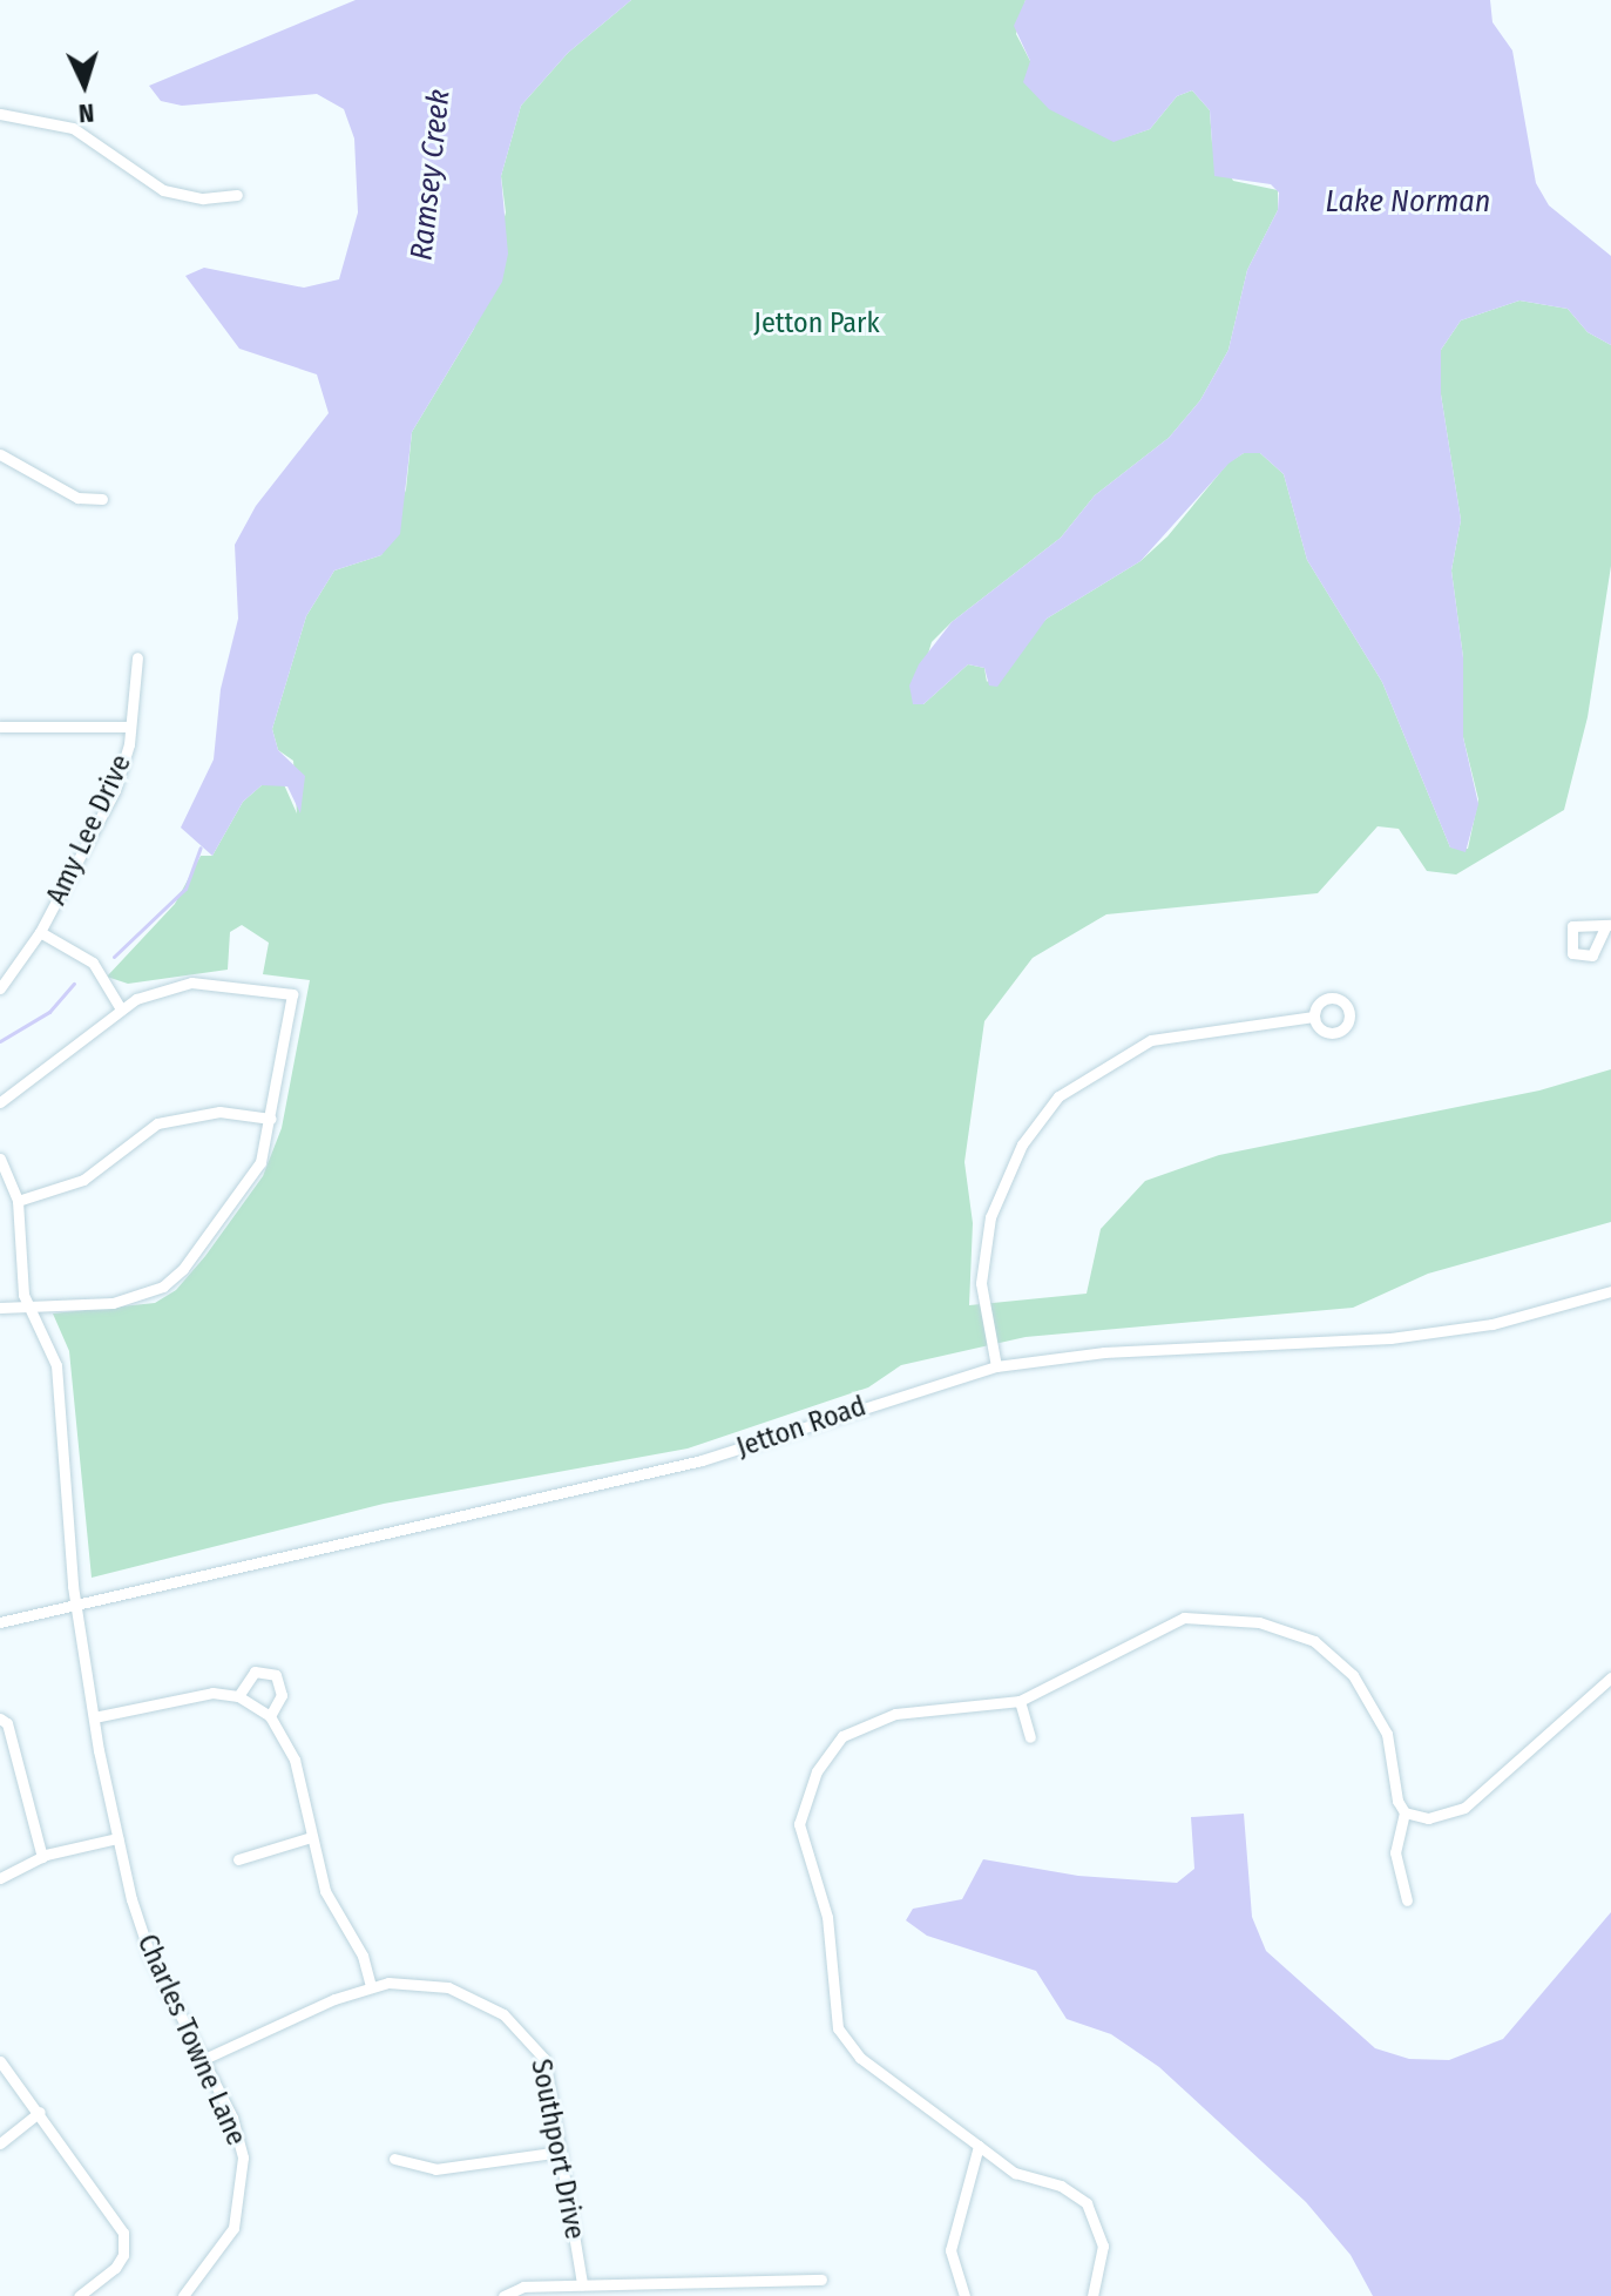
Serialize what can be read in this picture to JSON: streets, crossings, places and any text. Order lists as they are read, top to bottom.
{
  "streets": {
    "street": [
      "Amy Lee Drive",
      "Jetton Road",
      "Charles Towne Lane",
      "Southport Drive"
    ]
  },
  "crossings": [
    ["Jetton Road", "Charles Towne Lane"],
    ["Charles Towne Lane", "Southport Drive"]
  ],
  "water": ["Ramsey Creek", "Lake Norman"],
  "parks": ["Jetton Park"],
  "north": "bottom"
}
